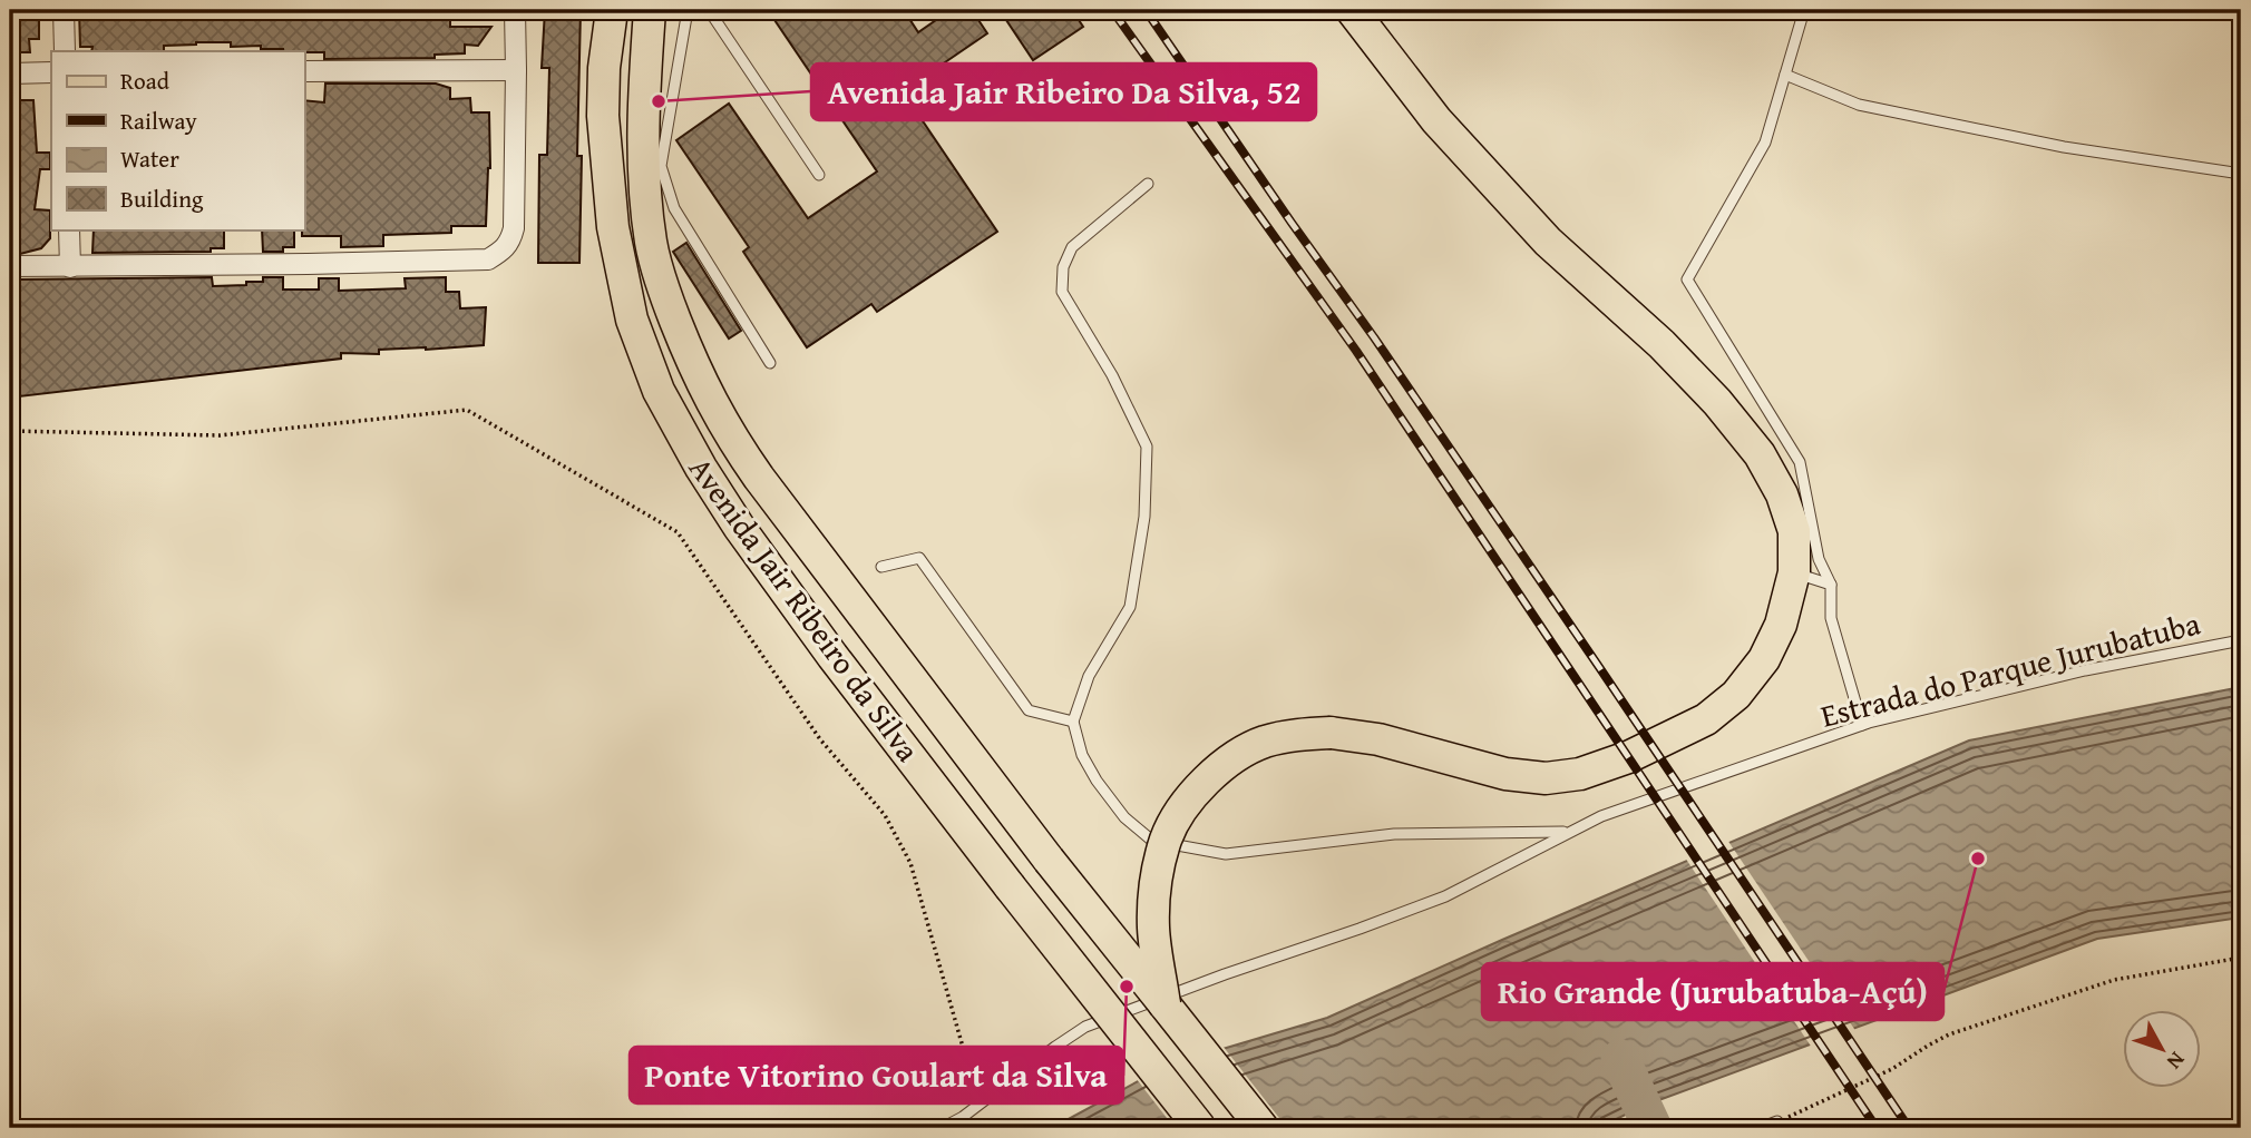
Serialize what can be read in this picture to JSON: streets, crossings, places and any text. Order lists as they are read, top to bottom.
{
  "streets": {
    "main road": ["Avenida Jair Ribeiro da Silva"],
    "lane": ["Estrada do Parque Jurubatuba"]
  },
  "places": ["Avenida Jair Ribeiro Da Silva, 52", "Rio Grande (Jurubatuba-Açú)", "Ponte Vitorino Goulart da Silva"],
  "legend": [
    "Road",
    "Railway",
    "Water",
    "Building"
  ],
  "north": "bottom right"
}
